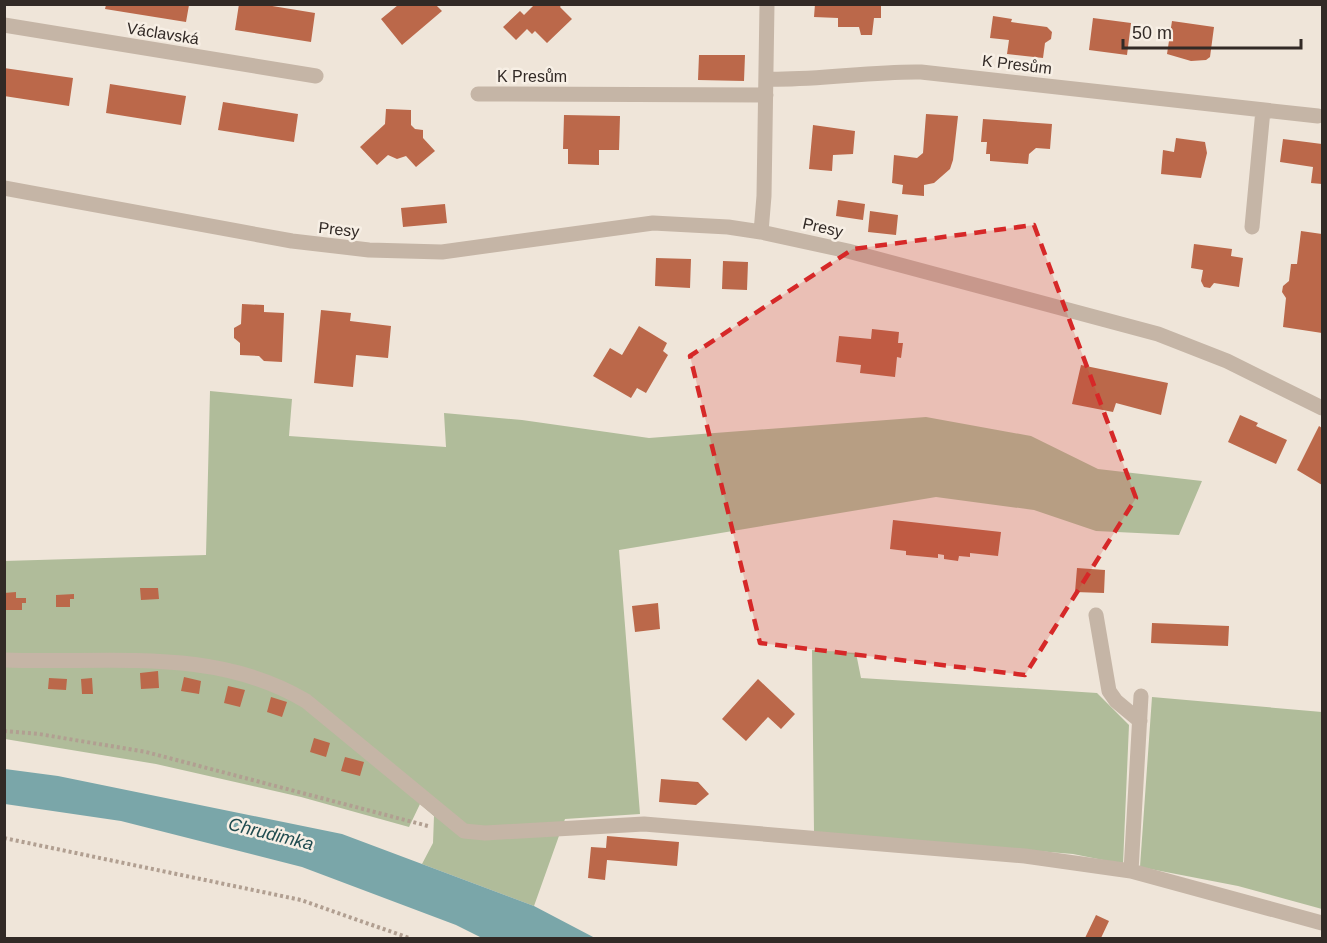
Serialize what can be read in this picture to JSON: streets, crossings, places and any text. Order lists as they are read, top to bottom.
{
  "streets": {
    "street": ["Václavská", "K Presům", "Presy"]
  },
  "water": ["Chrudimka"],
  "scale_bar": "50 m"
}
